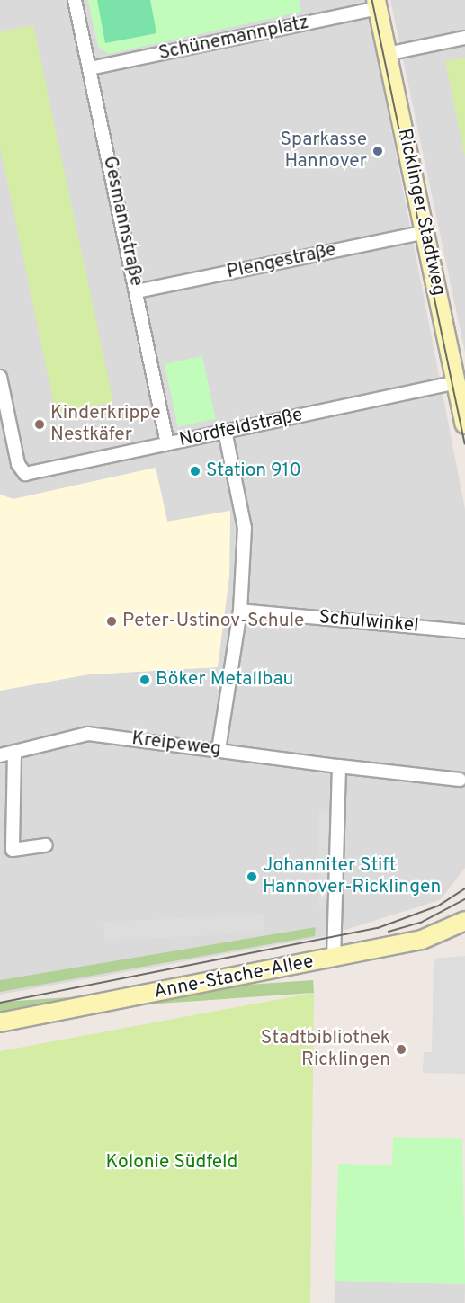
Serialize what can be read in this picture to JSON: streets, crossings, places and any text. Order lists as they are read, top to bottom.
{
  "streets": {
    "street": [
      "Schünemannplatz",
      "Ricklinger Stadtweg",
      "Gesmannstraße",
      "Plengestraße",
      "Nordfeldstraße",
      "Schulwinkel",
      "Kreipeweg",
      "Anne-Stache-Allee"
    ]
  },
  "crossings": [
    ["Schünemannplatz", "Ricklinger Stadtweg"],
    ["Schünemannplatz", "Gesmannstraße"],
    ["Ricklinger Stadtweg", "Plengestraße"],
    ["Ricklinger Stadtweg", "Nordfeldstraße"],
    ["Gesmannstraße", "Plengestraße"],
    ["Gesmannstraße", "Nordfeldstraße"]
  ],
  "parks": ["Kolonie Südfeld"],
  "places": [
    "Sparkasse Hannover",
    "Kinderkrippe Nestkäfer",
    "Station 910",
    "Peter-Ustinov-Schule",
    "Böker Metallbau",
    "Johanniter Stift Hannover-Ricklingen",
    "Stadtbibliothek Ricklingen"
  ]
}
